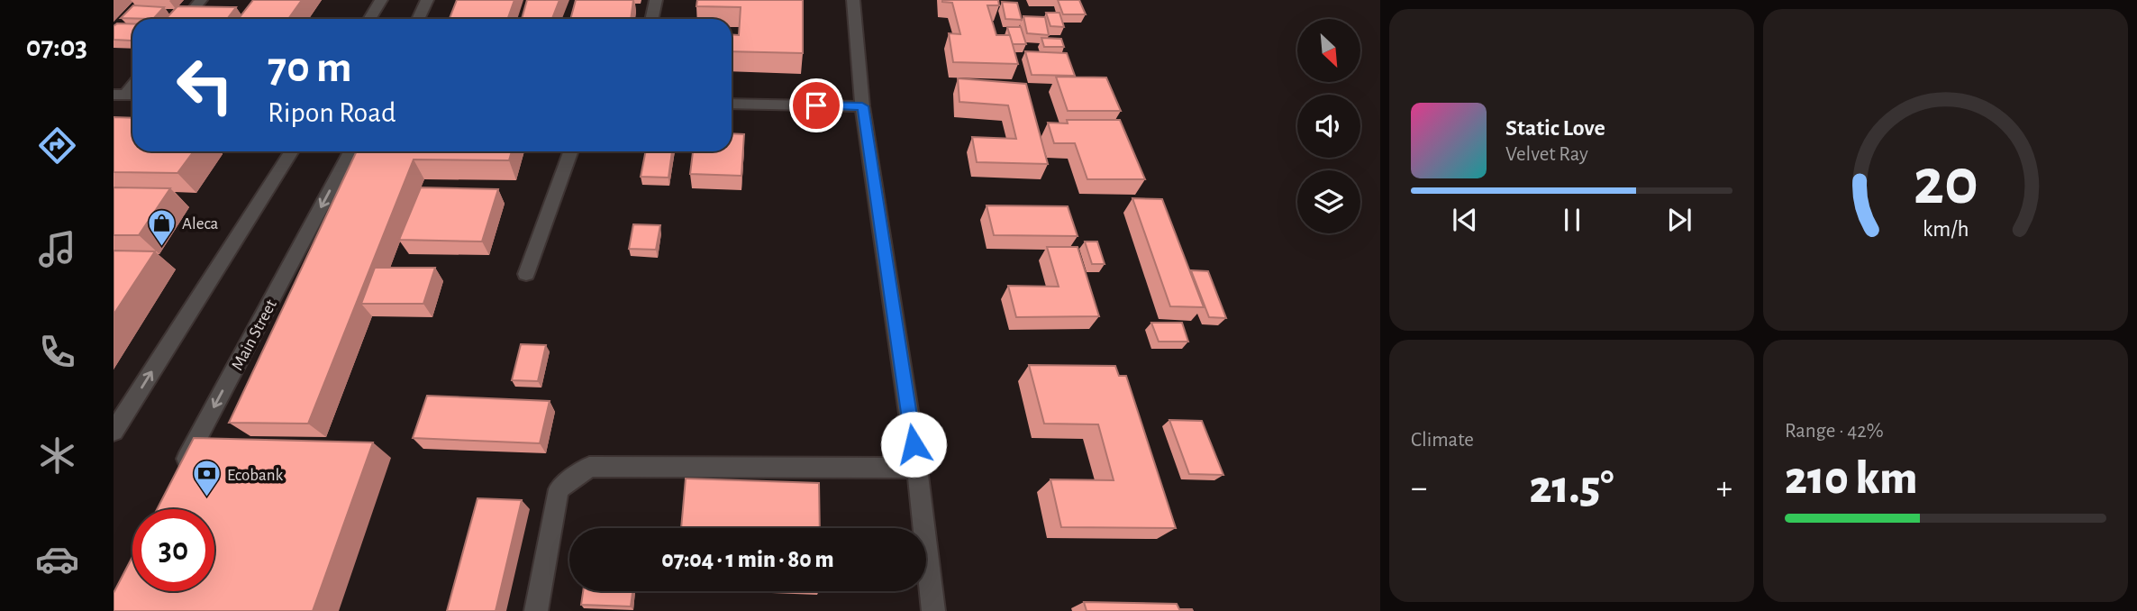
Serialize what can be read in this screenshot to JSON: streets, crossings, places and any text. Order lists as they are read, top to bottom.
{
  "streets": {
    "street": ["Main Street"]
  },
  "places": {
    "shop": ["Aleca"],
    "bank": ["Ecobank"]
  },
  "north": "bottom right",
  "page": {
    "tabs": "07:03",
    "turn": ["70 m", "Ripon Road"],
    "song": ["Static Love", "Velvet Ray"],
    "tile": [
      "Climate",
      ["Range · 42%", "210 km"]
    ],
    "heat": ["−", "21.5°", "+"],
    "limit": "30",
    "trip": "07:04 · 1 min · 80 m",
    "gauge": ["20", "km/h"]
  }
}
